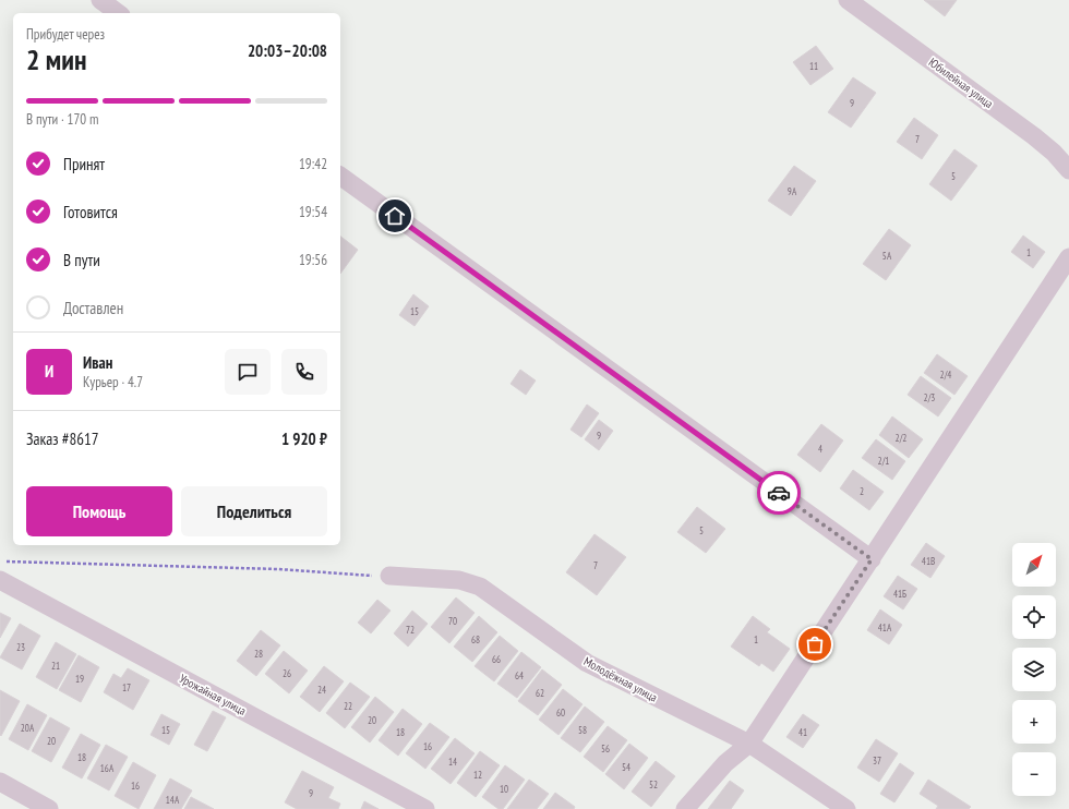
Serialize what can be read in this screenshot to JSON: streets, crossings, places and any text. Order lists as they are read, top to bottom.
{
  "streets": {
    "street": ["Юбилейная улица", "Молодёжная улица", "Урожайная улица"]
  },
  "house_numbers": [
    "11",
    "9",
    "7",
    "5",
    "9А",
    "1",
    "5А",
    "15",
    "2/4",
    "2/3",
    "9",
    "2/2",
    "4",
    "2/1",
    "2",
    "5",
    "41В",
    "7",
    "41Б",
    "70",
    "41А",
    "72",
    "68",
    "1",
    "23",
    "28",
    "66",
    "21",
    "26",
    "64",
    "19",
    "17",
    "24",
    "62",
    "22",
    "60",
    "20",
    "20А",
    "15",
    "58",
    "18",
    "41",
    "20",
    "16",
    "56",
    "18",
    "37",
    "14",
    "54",
    "16А",
    "12",
    "52",
    "16",
    "10",
    "9",
    "14А"
  ],
  "north": "top right",
  "page": {
    "heading": ["2 мин", "Прибудет через", "20:03–20:08"],
    "panel": [
      "Иван",
      "Курьер · 4.7",
      "Заказ #8617",
      "1 920 ₽"
    ],
    "bar": "В пути · 170 m",
    "list": [
      ["Принят", "19:42"],
      ["Готовится", "19:54"],
      ["В пути", "19:56"],
      "Доставлен"
    ],
    "round": "И",
    "buttons": ["Помощь", "Поделиться"],
    "map_buttons": ["+", "−"]
  }
}
